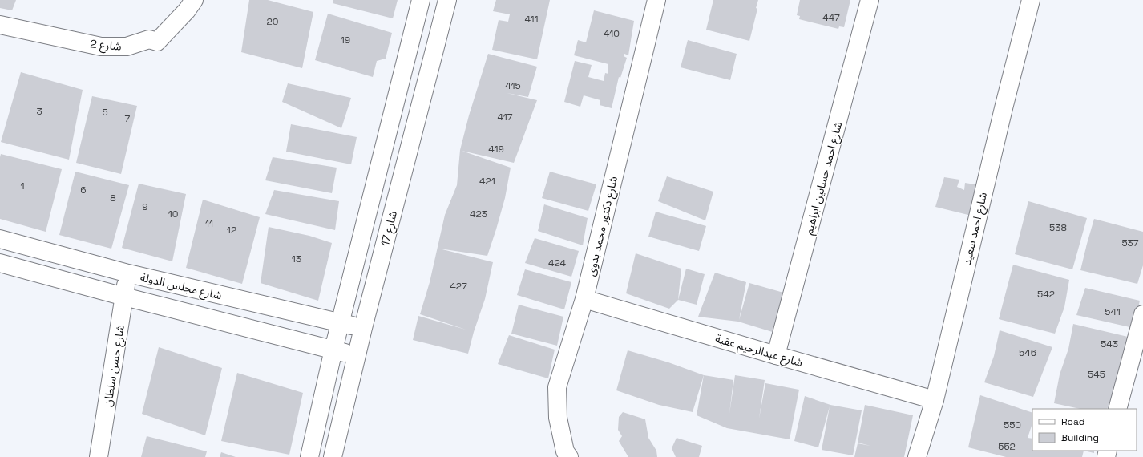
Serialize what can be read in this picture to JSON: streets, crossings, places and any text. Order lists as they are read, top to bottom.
{
  "streets": {
    "street": [
      "شارع 2",
      "شارع احمد حسانين ابراهيم",
      "شارع دكتور محمد بدوى",
      "شارع 17",
      "شارع احمد سعيد",
      "شارع مجلس الدولة",
      "شارع عبدالرحيم عقبة",
      "شارع حسن سلطان"
    ]
  },
  "crossings": [
    ["شارع احمد حسانين ابراهيم", "شارع عبدالرحيم عقبة"],
    ["شارع دكتور محمد بدوى", "شارع عبدالرحيم عقبة"],
    ["شارع 17", "شارع مجلس الدولة"],
    ["شارع احمد سعيد", "شارع عبدالرحيم عقبة"],
    ["شارع مجلس الدولة", "شارع حسن سلطان"]
  ],
  "house_numbers": [
    "447",
    "411",
    "20",
    "410",
    "19",
    "415",
    "3",
    "5",
    "417",
    "7",
    "419",
    "421",
    "1",
    "6",
    "8",
    "9",
    "10",
    "423",
    "11",
    "538",
    "12",
    "537",
    "13",
    "424",
    "427",
    "542",
    "541",
    "543",
    "546",
    "545",
    "550",
    "552"
  ],
  "legend": ["Road", "Building"]
}
